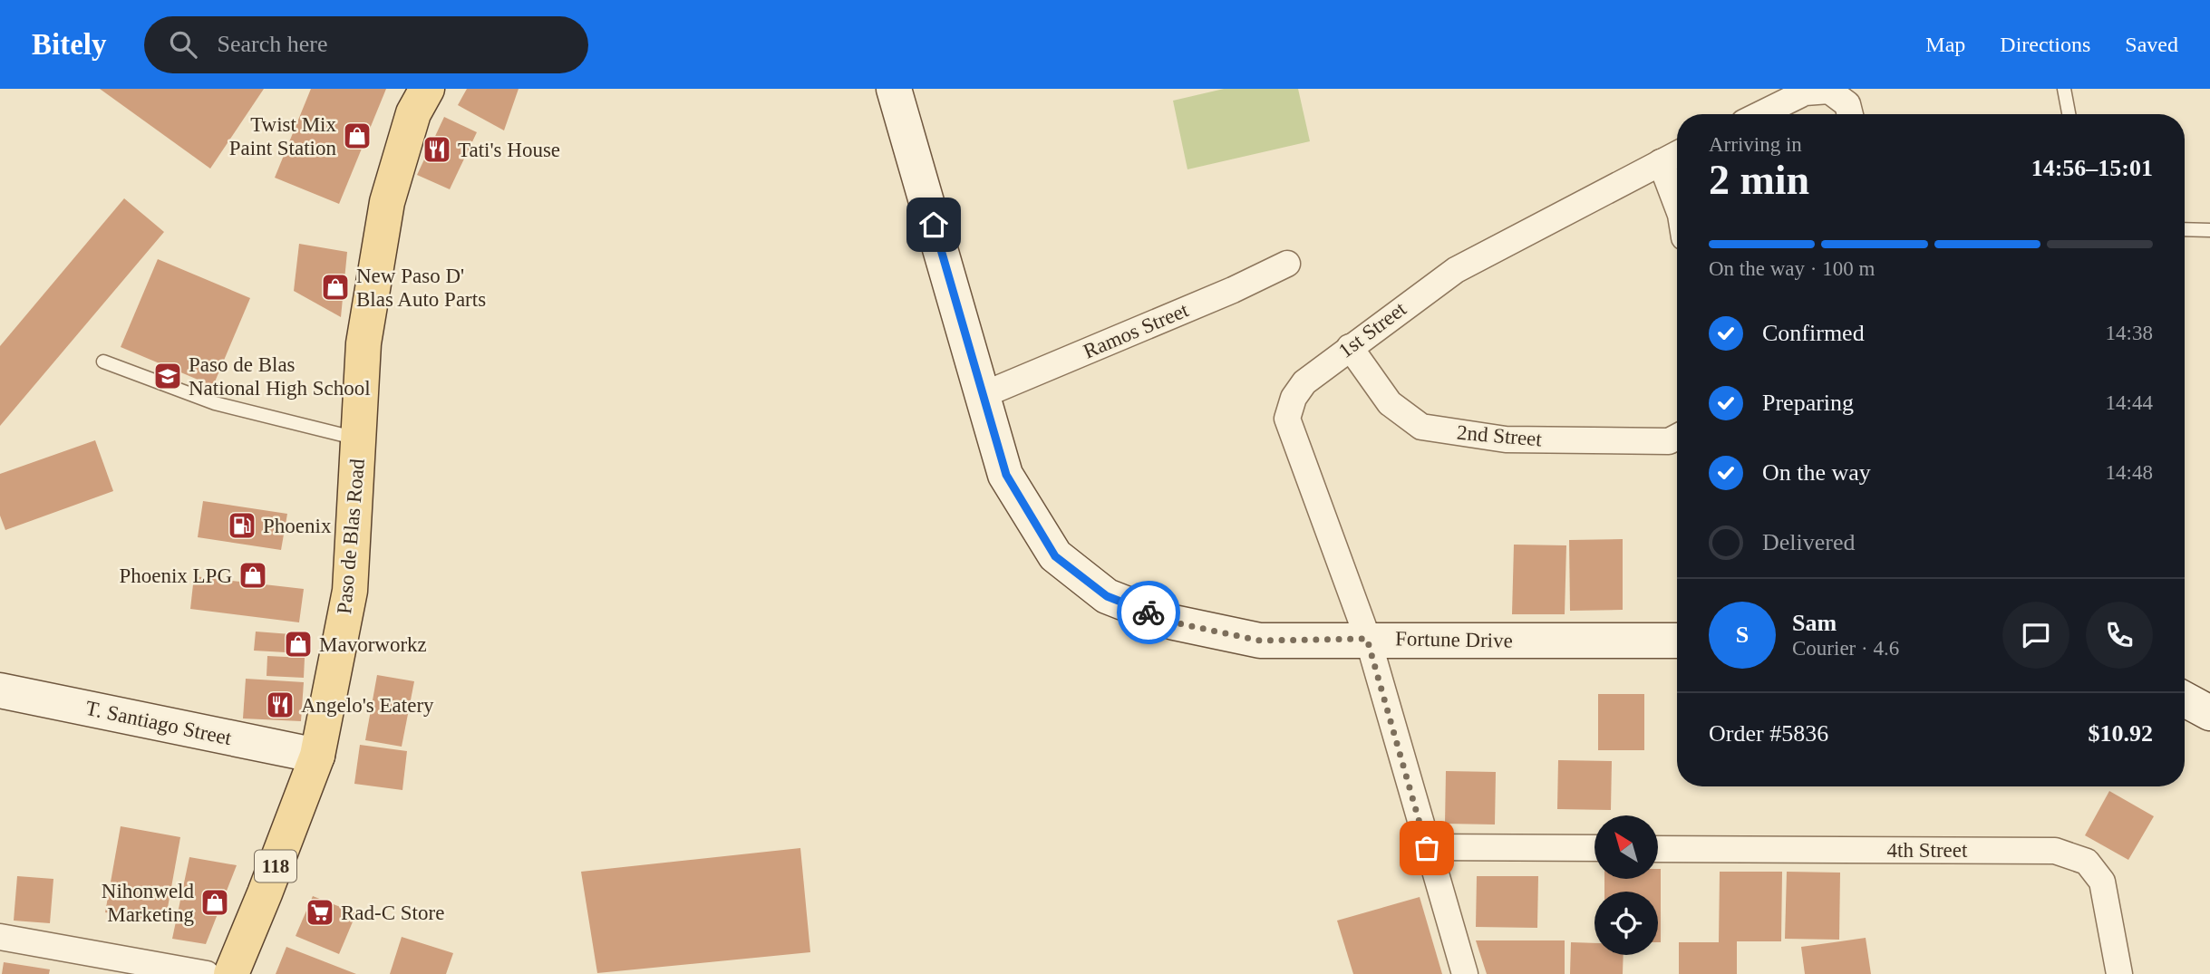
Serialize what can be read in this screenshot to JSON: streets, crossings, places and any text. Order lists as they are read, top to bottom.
{
  "streets": {
    "main road": ["Paso de Blas Road", "118"],
    "street": [
      "1st Street",
      "Ramos Street",
      "2nd Street",
      "Fortune Drive",
      "T. Santiago Street",
      "4th Street"
    ]
  },
  "crossings": [
    ["1st Street", "2nd Street"],
    ["1st Street", "Fortune Drive"],
    ["Ramos Street", "Fortune Drive"],
    ["Paso de Blas Road", "T. Santiago Street"]
  ],
  "places": {
    "shop": [
      "Twist Mix Paint Station",
      "New Paso D' Blas Auto Parts",
      "Phoenix LPG",
      "Mavorworkz",
      "Nihonweld Marketing"
    ],
    "restaurant": ["Tati's House", "Angelo's Eatery"],
    "school or university": ["Paso de Blas National High School"],
    "fuel station": ["Phoenix"],
    "supermarket": ["Rad-C Store"]
  },
  "north": "top left",
  "page": {
    "header": "Bitely",
    "search": "Search here",
    "nav": ["Map", "Directions", "Saved"],
    "heading": ["2 min", "Arriving in", "14:56–15:01"],
    "panel": [
      "Sam",
      "Courier · 4.6",
      "Order #5836",
      "$10.92"
    ],
    "bar": "On the way · 100 m",
    "list": [
      ["Confirmed", "14:38"],
      ["Preparing", "14:44"],
      ["On the way", "14:48"],
      "Delivered"
    ],
    "round": "S"
  }
}
